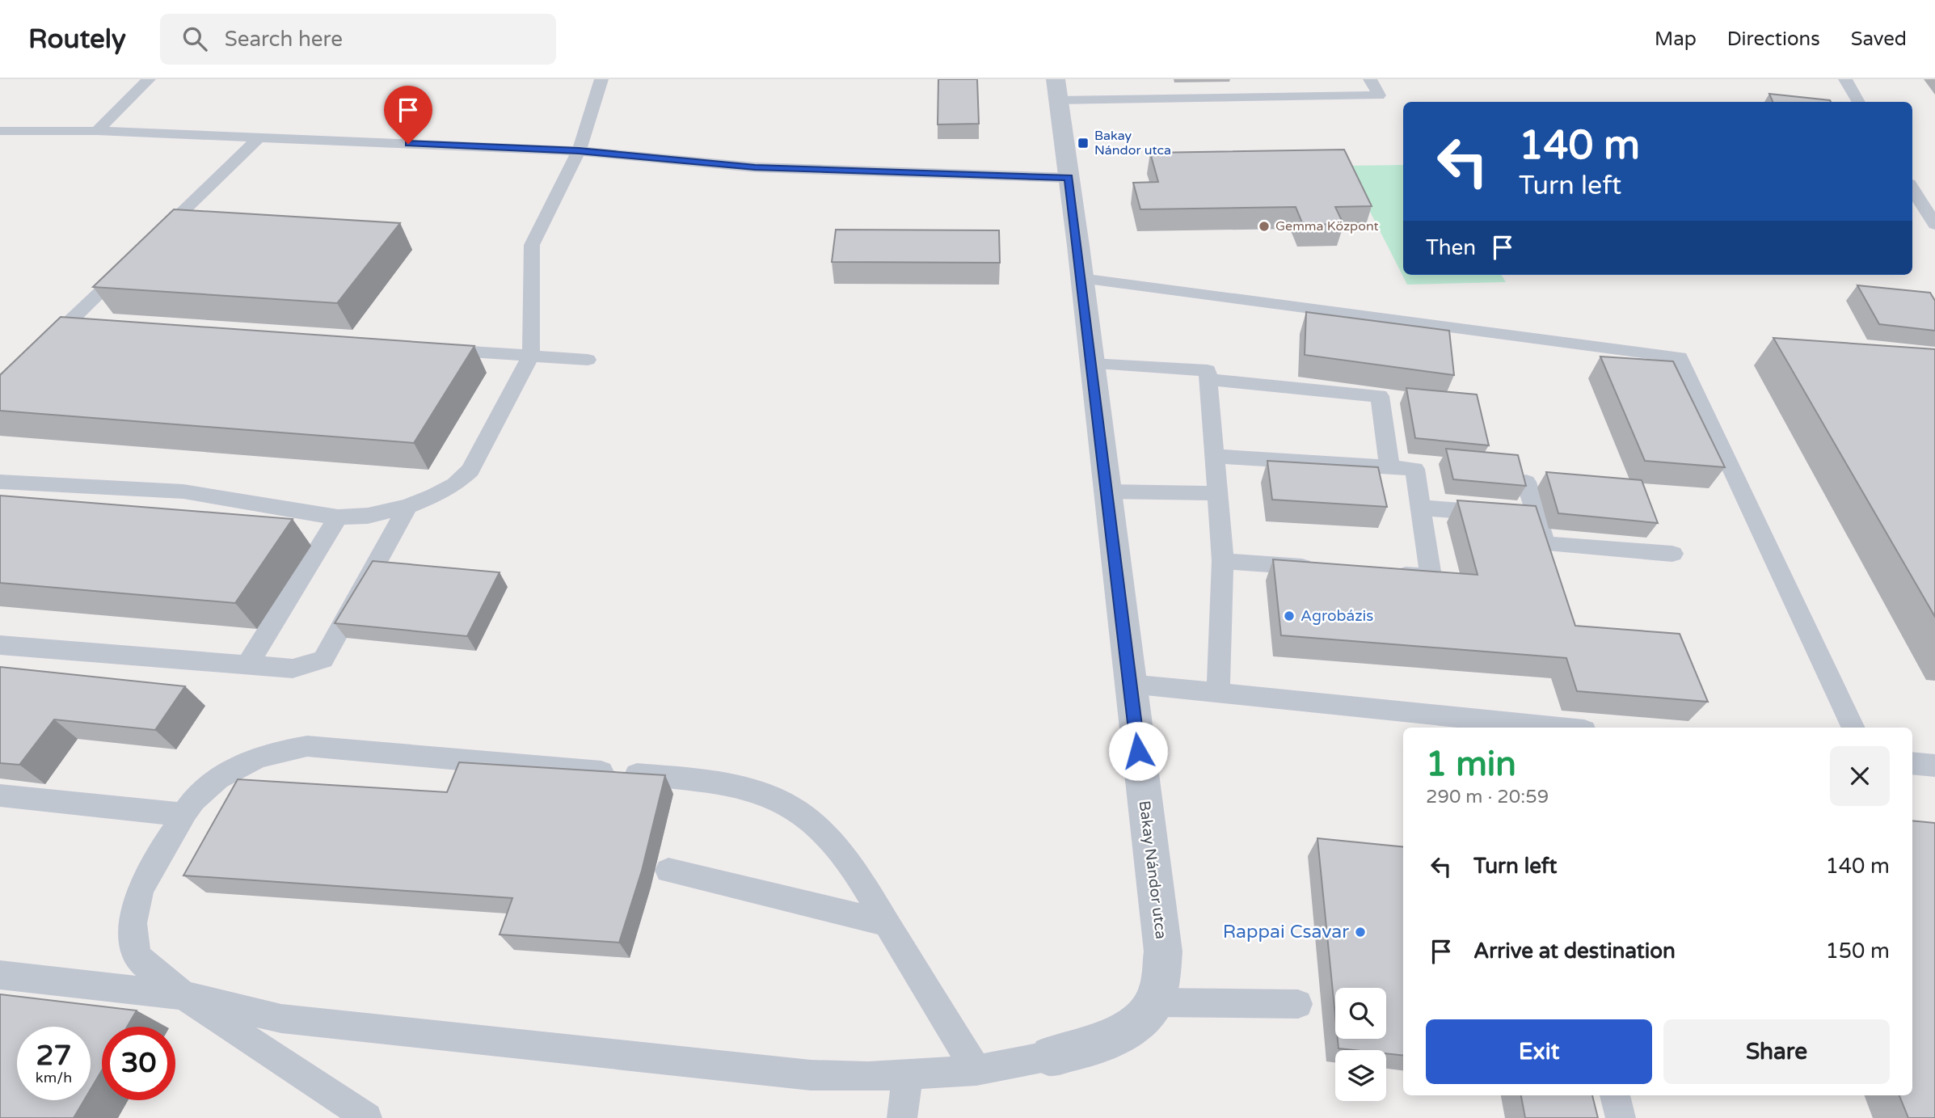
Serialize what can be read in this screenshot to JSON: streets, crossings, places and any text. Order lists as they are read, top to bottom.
{
  "streets": {
    "street": ["Bakay Nándor utca"]
  },
  "places": {
    "transit": ["Bakay Nándor utca"],
    "other": ["Gemma Központ", "Agrobázis", "Rappai Csavar"]
  },
  "page": {
    "header": "Routely",
    "search": "Search here",
    "nav": ["Map", "Directions", "Saved"],
    "turn": ["140 m", "Turn left"],
    "then": "Then",
    "heading": ["1 min", "290 m · 20:59"],
    "list": [
      {
        "name": "Turn left",
        "value": "140 m"
      },
      {
        "name": "Arrive at destination",
        "value": "150 m"
      }
    ],
    "buttons": ["Exit", "Share"],
    "speed": "27 km/h",
    "limit": "30"
  }
}
